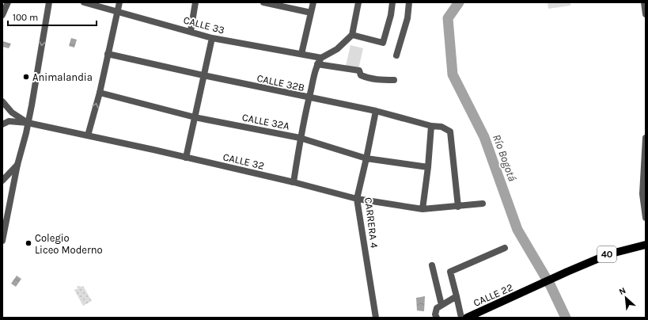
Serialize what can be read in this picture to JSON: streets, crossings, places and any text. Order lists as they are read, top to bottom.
{
  "streets": {
    "main road": ["40", "CALLE 22"],
    "street": [
      "CALLE 33",
      "CALLE 32B",
      "CALLE 32A",
      "CALLE 32",
      "CARRERA 4"
    ]
  },
  "crossings": [
    ["CALLE 32B", "CALLE 32"],
    ["CALLE 32B", "CARRERA 4"],
    ["CALLE 32A", "CARRERA 4"],
    ["CALLE 32", "CARRERA 4"]
  ],
  "water": ["Río Bogotá"],
  "places": ["Animalandia", "Colegio Liceo Moderno"],
  "scale_bar": "100 m",
  "north": "top left"
}
